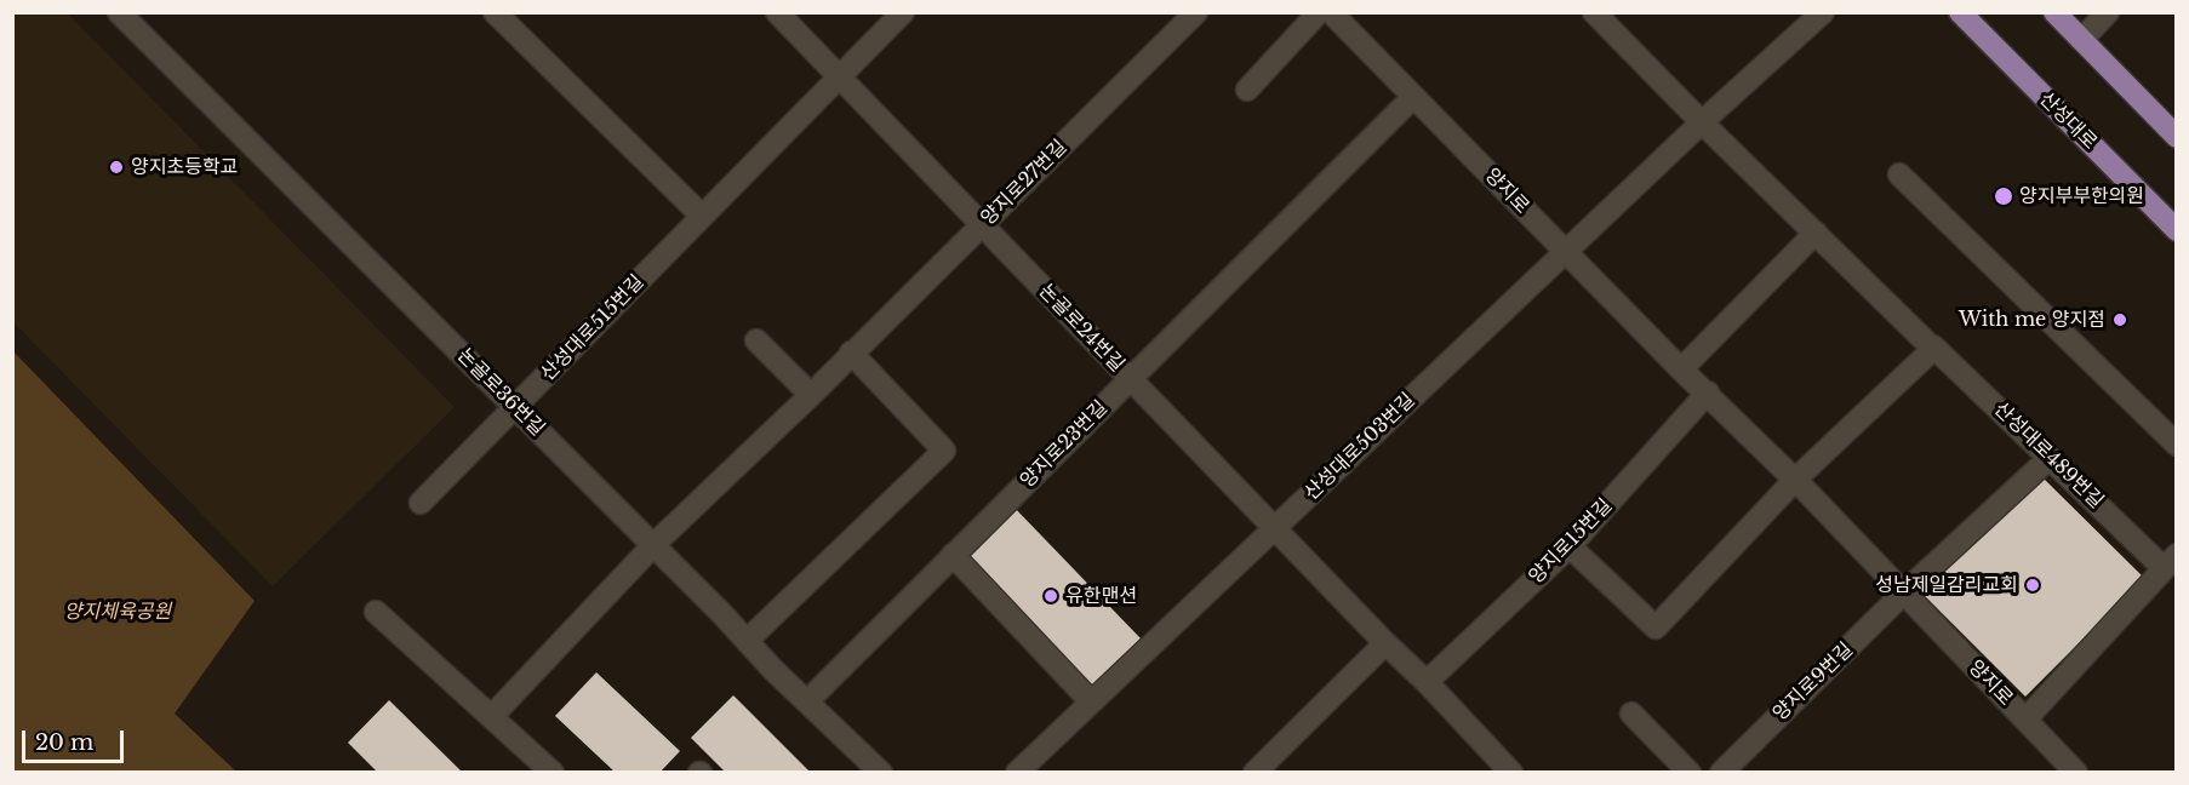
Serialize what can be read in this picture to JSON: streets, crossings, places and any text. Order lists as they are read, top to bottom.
{
  "streets": {
    "main road": ["산성대로"],
    "street": [
      "양지로27번길",
      "양지로",
      "산성대로515번길",
      "논골로24번길",
      "논골로36번길",
      "양지로23번길",
      "산성대로503번길",
      "산성대로489번길",
      "양지로15번길",
      "양지로9번길"
    ]
  },
  "crossings": [
    ["양지로27번길", "논골로24번길"],
    ["양지로27번길", "논골로36번길"],
    ["양지로", "양지로23번길"],
    ["양지로", "산성대로503번길"],
    ["양지로", "산성대로489번길"],
    ["양지로", "양지로15번길"],
    ["양지로", "양지로9번길"],
    ["산성대로515번길", "논골로24번길"],
    ["산성대로515번길", "논골로36번길"],
    ["논골로24번길", "양지로23번길"],
    ["논골로24번길", "산성대로503번길"],
    ["논골로24번길", "양지로15번길"],
    ["논골로36번길", "양지로23번길"]
  ],
  "parks": ["양지체육공원"],
  "places": [
    "양지초등학교",
    "양지부부한의원",
    "With me 양지점",
    "성남제일감리교회",
    "유한맨션"
  ],
  "scale_bar": "20 m"
}
